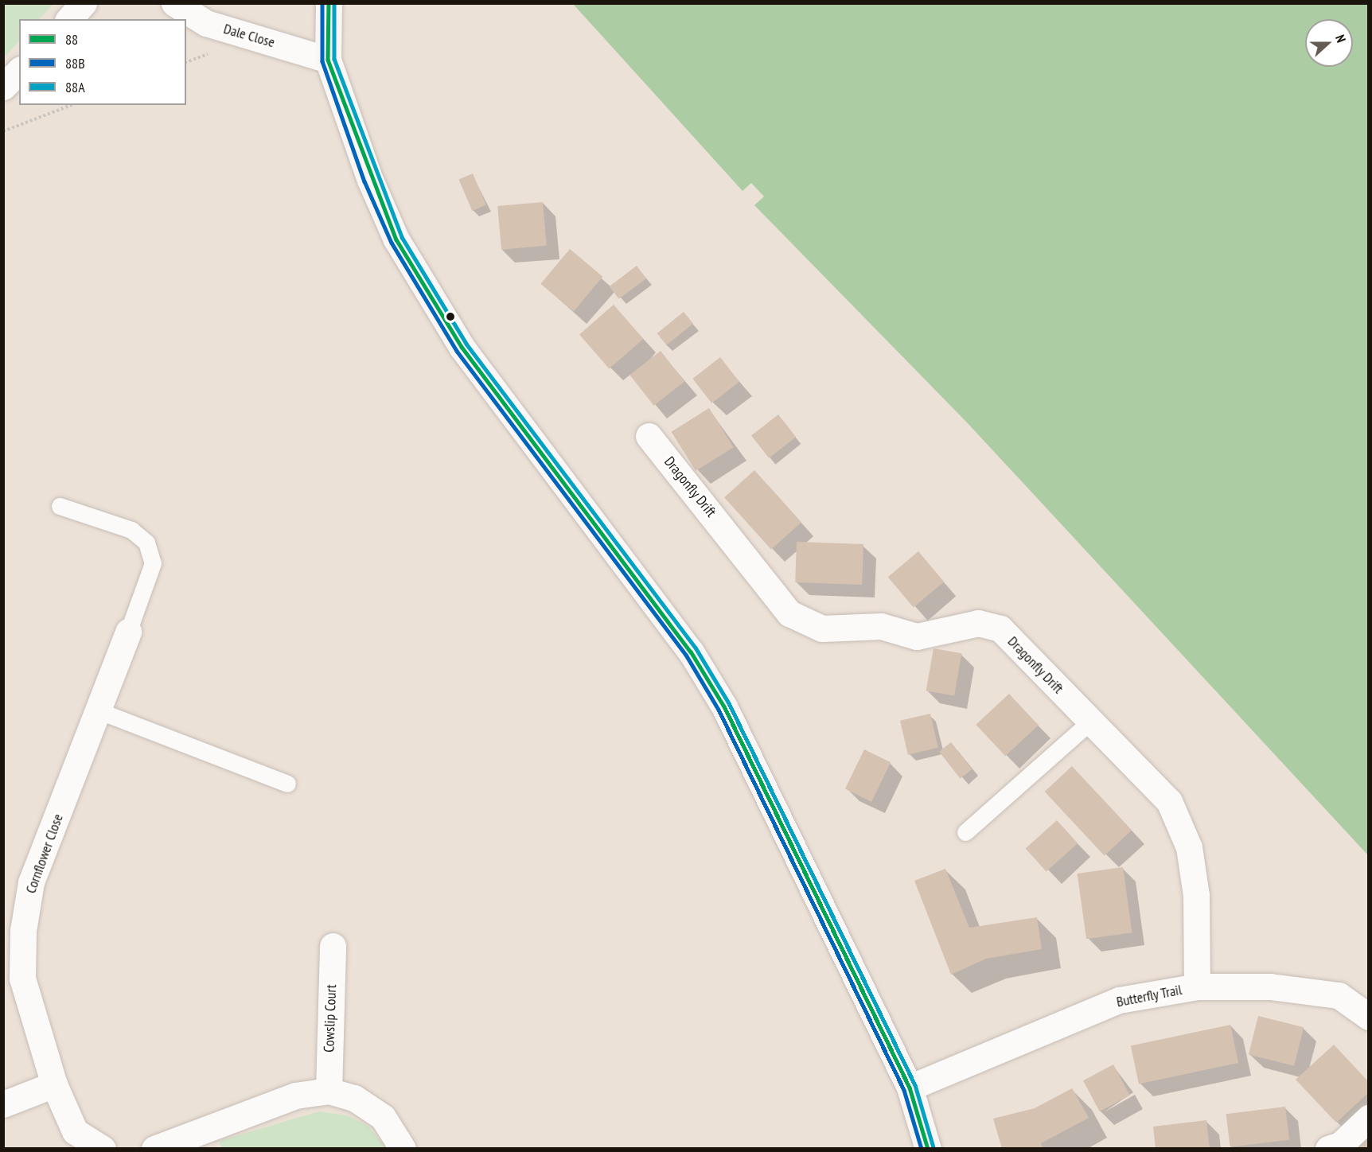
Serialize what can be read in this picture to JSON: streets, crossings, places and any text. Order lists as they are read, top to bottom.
{
  "streets": {
    "street": [
      "Dale Close",
      "Dragonfly Drift",
      "Cornflower Close",
      "Butterfly Trail",
      "Cowslip Court"
    ]
  },
  "crossings": [
    ["Dragonfly Drift", "Butterfly Trail"]
  ],
  "lines": ["transit line 88", "transit line 88B", "transit line 88A"],
  "legend": ["88", "88B", "88A"],
  "north": "right"
}
